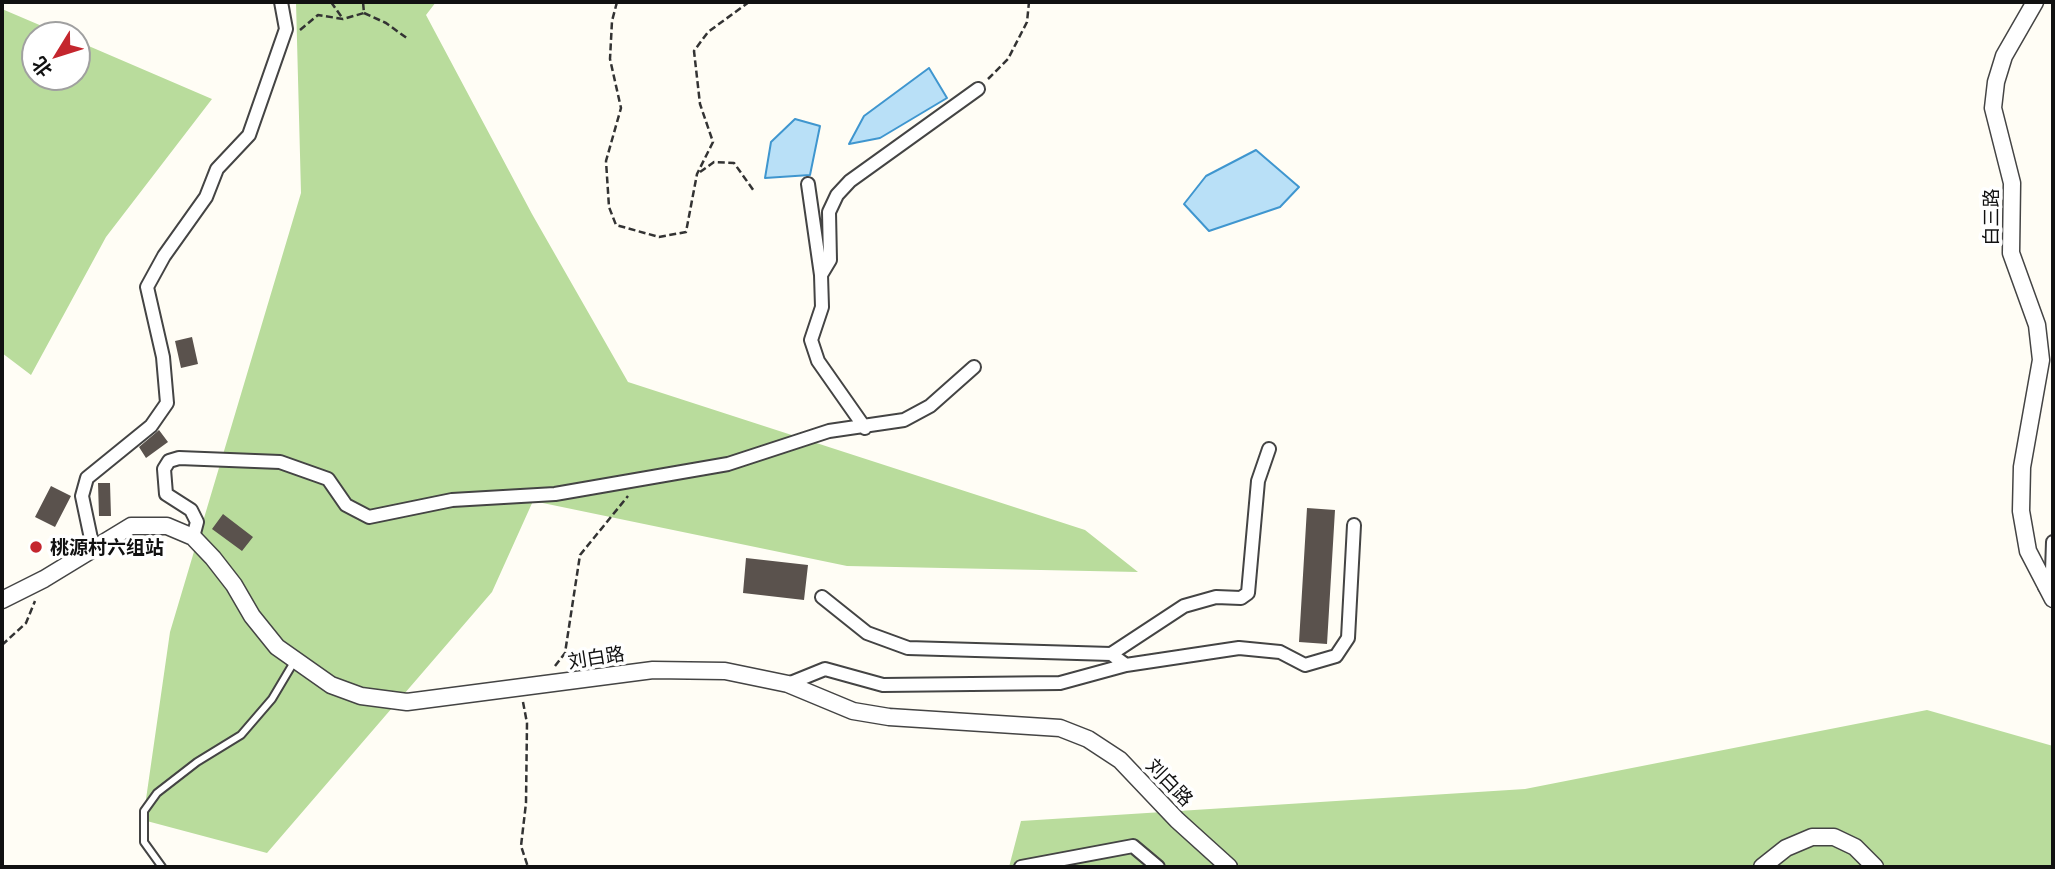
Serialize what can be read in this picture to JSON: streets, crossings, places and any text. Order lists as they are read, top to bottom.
{
  "streets": {
    "street": ["白三路", "刘白路"]
  },
  "places": ["桃源村六组站"],
  "north": "bottom left"
}
